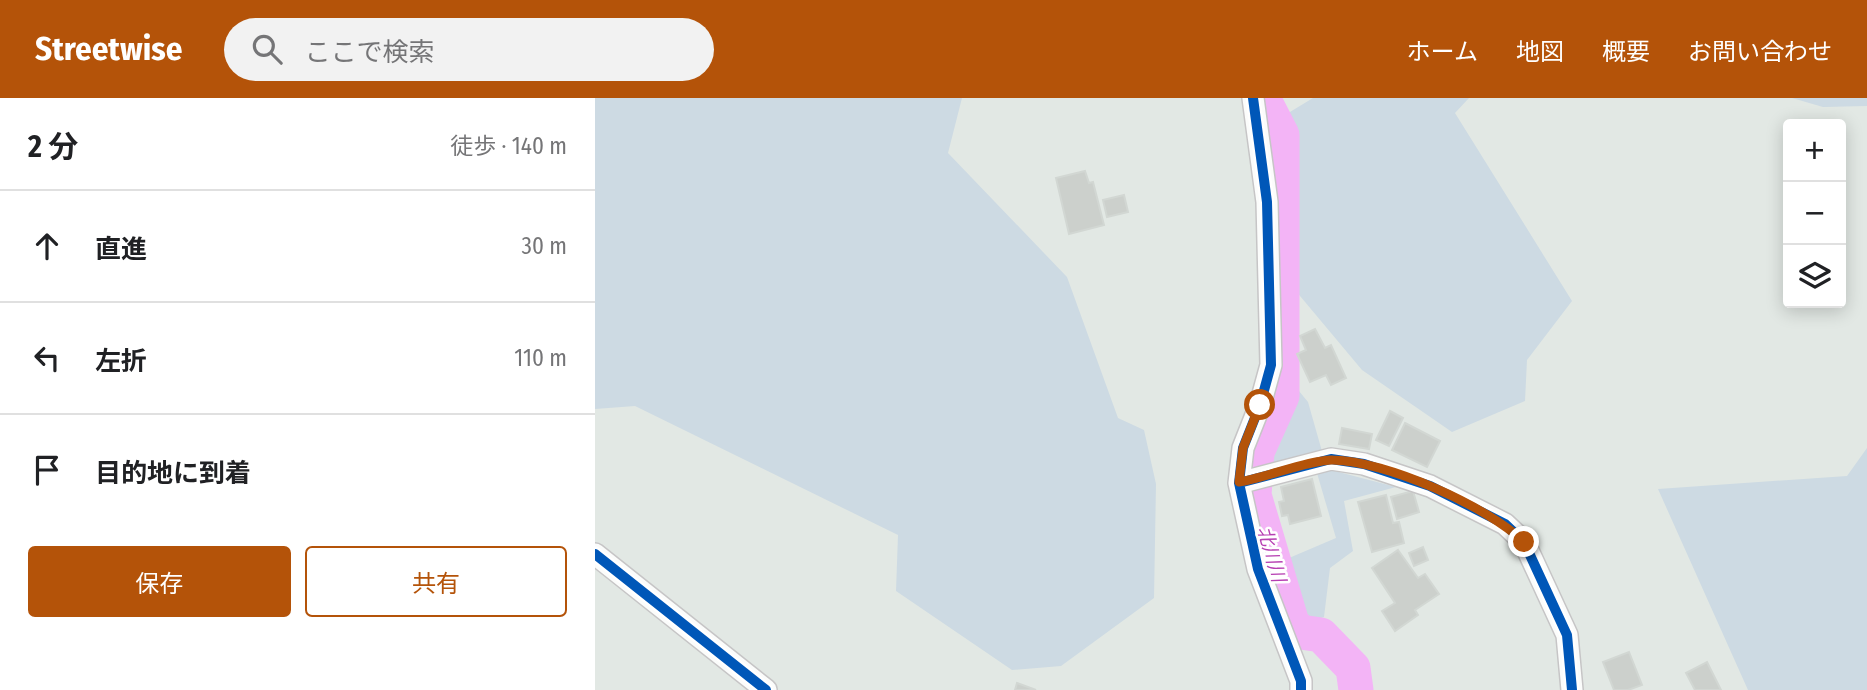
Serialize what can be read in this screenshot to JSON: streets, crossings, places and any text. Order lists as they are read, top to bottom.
{
  "water": ["北川川"],
  "page": {
    "header": "Streetwise",
    "search": "ここで検索",
    "nav": [
      "ホーム",
      "地図",
      "概要",
      "お問い合わせ"
    ],
    "heading": ["2 分", "徒歩 · 140 m"],
    "map_buttons": ["+", "−"],
    "list": [
      ["直進", "30 m"],
      ["左折", "110 m"],
      "目的地に到着"
    ],
    "buttons": ["保存", "共有"]
  }
}
